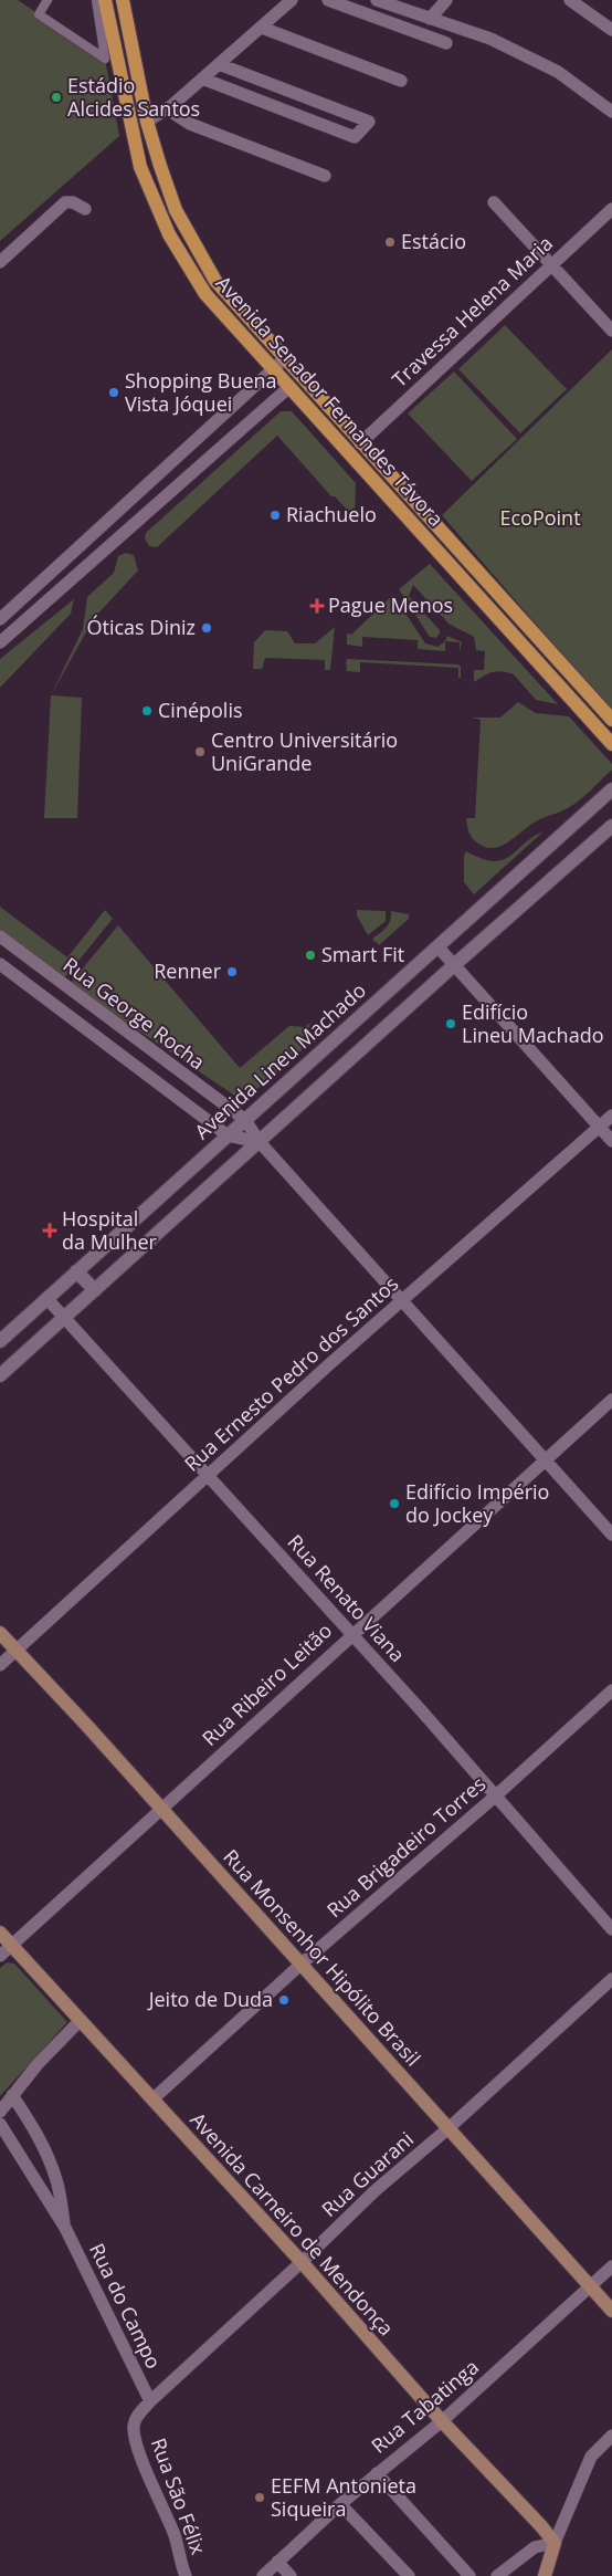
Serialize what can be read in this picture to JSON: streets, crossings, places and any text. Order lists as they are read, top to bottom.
{
  "streets": {
    "main road": ["Avenida Senador Fernandes Távora", "Rua Monsenhor Hipólito Brasil", "Avenida Carneiro de Mendonça"],
    "street": [
      "Travessa Helena Maria",
      "Rua George Rocha",
      "Avenida Lineu Machado",
      "Rua Ernesto Pedro dos Santos",
      "Rua Renato Viana",
      "Rua Ribeiro Leitão",
      "Rua Brigadeiro Torres",
      "Rua Guarani",
      "Rua do Campo",
      "Rua Tabatinga",
      "Rua São Félix"
    ]
  },
  "crossings": [
    ["Travessa Helena Maria", "Avenida Senador Fernandes Távora"],
    ["Rua George Rocha", "Avenida Lineu Machado"],
    ["Rua George Rocha", "Rua Ernesto Pedro dos Santos"],
    ["Rua George Rocha", "Rua Ribeiro Leitão"],
    ["Avenida Lineu Machado", "Rua Renato Viana"],
    ["Rua Ernesto Pedro dos Santos", "Rua Renato Viana"],
    ["Rua Ernesto Pedro dos Santos", "Rua Monsenhor Hipólito Brasil"],
    ["Rua Renato Viana", "Rua Ribeiro Leitão"],
    ["Rua Renato Viana", "Rua Brigadeiro Torres"],
    ["Rua Ribeiro Leitão", "Rua Monsenhor Hipólito Brasil"],
    ["Rua Ribeiro Leitão", "Avenida Carneiro de Mendonça"],
    ["Rua Brigadeiro Torres", "Rua Monsenhor Hipólito Brasil"],
    ["Rua Brigadeiro Torres", "Avenida Carneiro de Mendonça"],
    ["Rua Monsenhor Hipólito Brasil", "Rua Guarani"],
    ["Rua Monsenhor Hipólito Brasil", "Rua Tabatinga"],
    ["Rua Guarani", "Avenida Carneiro de Mendonça"],
    ["Rua Guarani", "Rua do Campo"],
    ["Rua Guarani", "Rua São Félix"],
    ["Avenida Carneiro de Mendonça", "Rua Tabatinga"],
    ["Rua do Campo", "Rua São Félix"]
  ],
  "parks": ["EcoPoint"],
  "places": {
    "other": [
      "Estádio Alcides Santos",
      "Estácio",
      "Shopping Buena Vista Jóquei",
      "Riachuelo",
      "Óticas Diniz",
      "Cinépolis",
      "Centro Universitário UniGrande",
      "Smart Fit",
      "Renner",
      "Edifício Lineu Machado",
      "Edifício Império do Jockey",
      "Jeito de Duda",
      "EEFM Antonieta Siqueira"
    ],
    "health": ["Pague Menos", "Hospital da Mulher"]
  }
}
